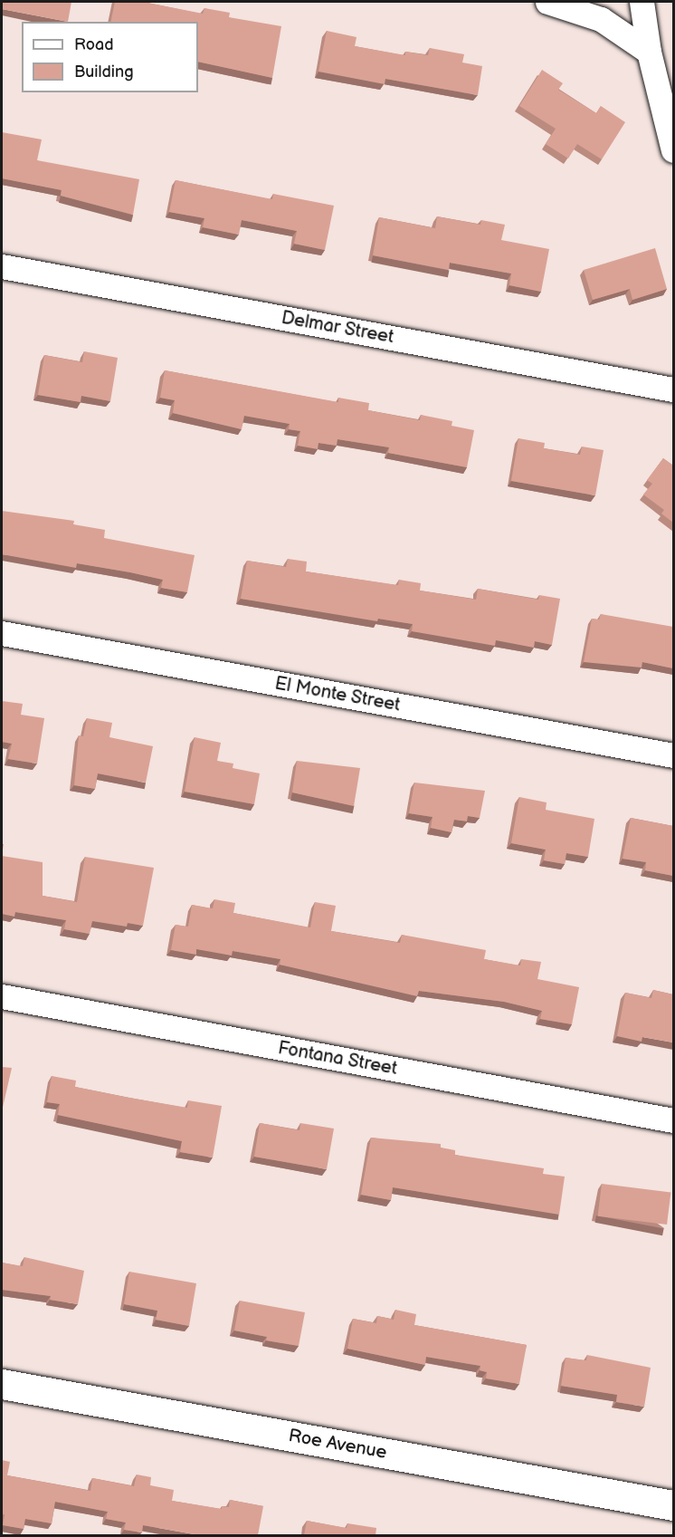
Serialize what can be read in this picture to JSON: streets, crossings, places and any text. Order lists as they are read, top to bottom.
{
  "streets": {
    "main road": ["Roe Avenue"],
    "street": ["Delmar Street", "El Monte Street", "Fontana Street"]
  },
  "legend": ["Road", "Building"]
}
